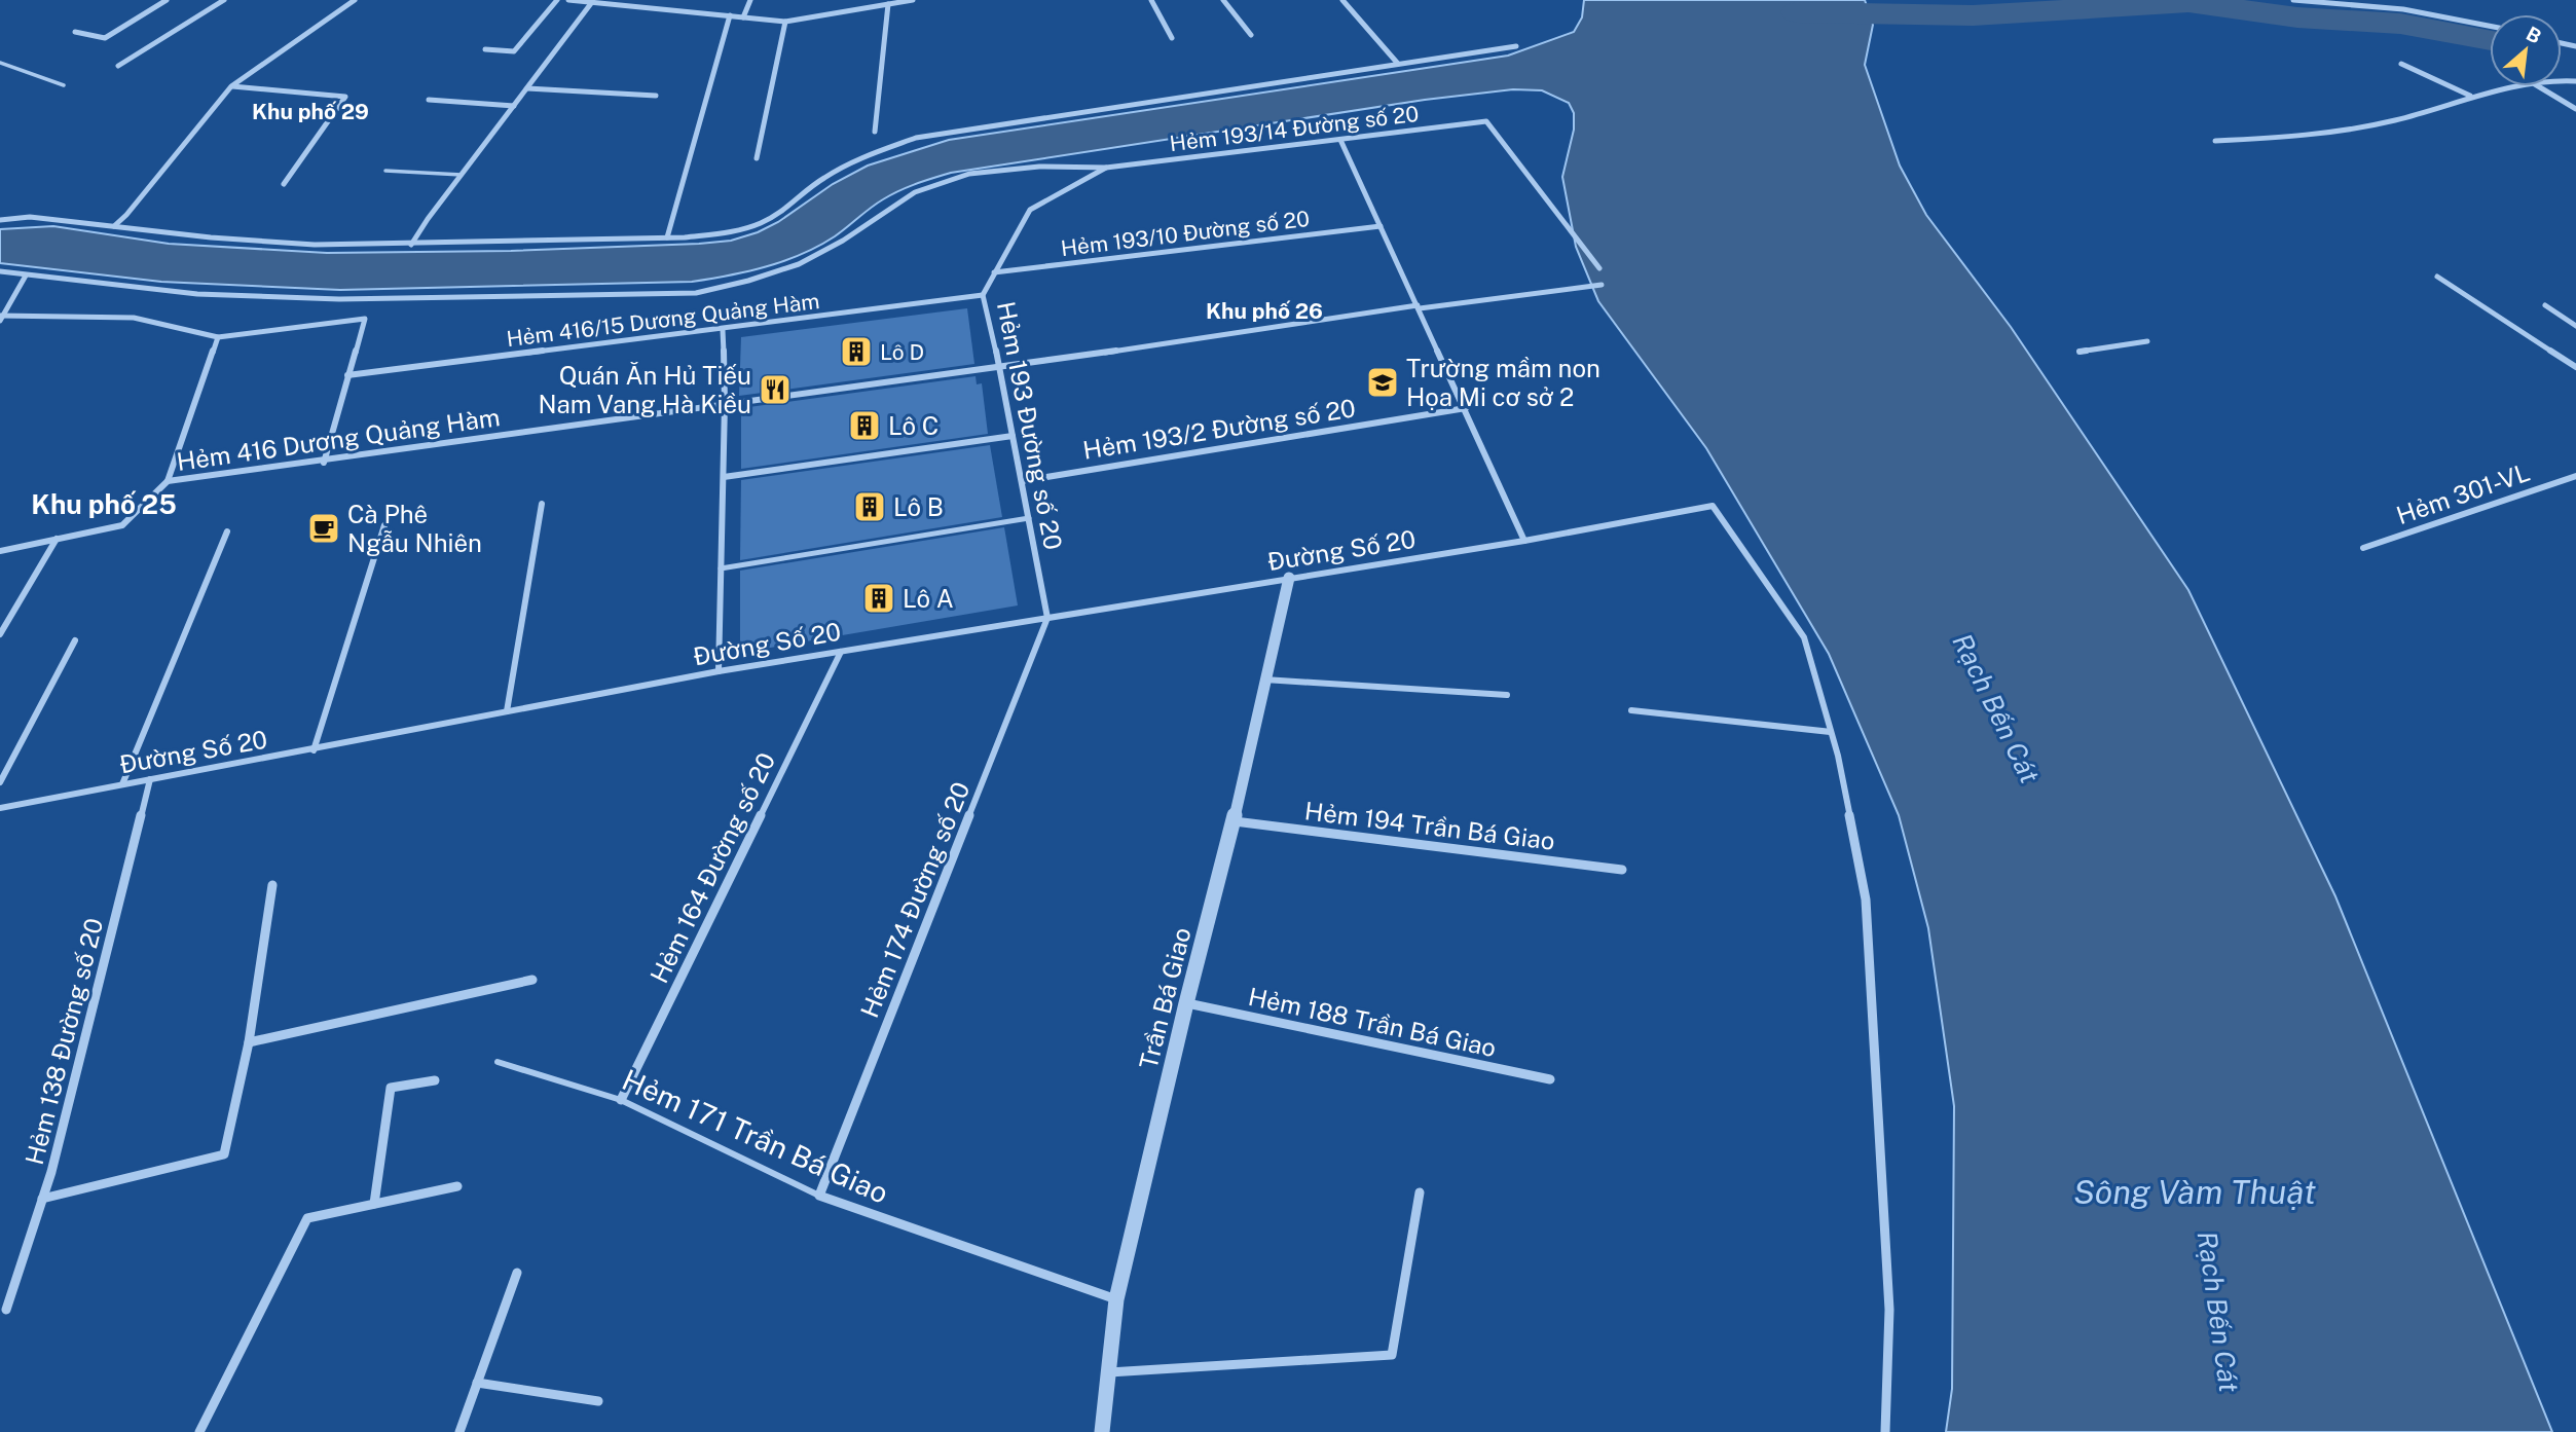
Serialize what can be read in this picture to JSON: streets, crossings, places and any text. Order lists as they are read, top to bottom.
{
  "streets": {
    "street": [
      "Hẻm 193/14 Đường số 20",
      "Hẻm 193/10 Đường số 20",
      "Hẻm 416/15 Dương Quảng Hàm",
      "Hẻm 193 Đường số 20",
      "Hẻm 193/2 Đường số 20",
      "Hẻm 416 Dương Quảng Hàm",
      "Hẻm 301-VL",
      "Đường Số 20",
      "Hẻm 194 Trần Bá Giao",
      "Hẻm 164 Đường số 20",
      "Hẻm 174 Đường số 20",
      "Trần Bá Giao",
      "Hẻm 188 Trần Bá Giao",
      "Hẻm 138 Đường số 20",
      "Hẻm 171 Trần Bá Giao"
    ]
  },
  "crossings": [
    ["Hẻm 193/14 Đường số 20", "Hẻm 193 Đường số 20"],
    ["Hẻm 193/10 Đường số 20", "Hẻm 193 Đường số 20"],
    ["Hẻm 416/15 Dương Quảng Hàm", "Hẻm 193 Đường số 20"],
    ["Hẻm 193 Đường số 20", "Hẻm 193/2 Đường số 20"],
    ["Hẻm 193 Đường số 20", "Hẻm 416 Dương Quảng Hàm"],
    ["Hẻm 193 Đường số 20", "Đường Số 20"],
    ["Hẻm 193 Đường số 20", "Hẻm 174 Đường số 20"],
    ["Đường Số 20", "Hẻm 164 Đường số 20"],
    ["Đường Số 20", "Hẻm 174 Đường số 20"],
    ["Đường Số 20", "Trần Bá Giao"],
    ["Đường Số 20", "Hẻm 138 Đường số 20"],
    ["Hẻm 194 Trần Bá Giao", "Trần Bá Giao"],
    ["Hẻm 164 Đường số 20", "Hẻm 171 Trần Bá Giao"],
    ["Hẻm 174 Đường số 20", "Hẻm 171 Trần Bá Giao"],
    ["Trần Bá Giao", "Hẻm 188 Trần Bá Giao"],
    ["Trần Bá Giao", "Hẻm 171 Trần Bá Giao"]
  ],
  "districts": ["Khu phố 29", "Khu phố 26", "Khu phố 25"],
  "water": ["Rạch Bến Cát", "Sông Vàm Thuật"],
  "places": {
    "building": [
      "Lô D",
      "Lô C",
      "Lô B",
      "Lô A"
    ],
    "school or university": ["Trường mầm non Họa Mi cơ sở 2"],
    "restaurant": ["Quán Ăn Hủ Tiếu Nam Vang Hà Kiều"],
    "cafe": ["Cà Phê Ngẫu Nhiên"]
  },
  "north": "top right"
}
